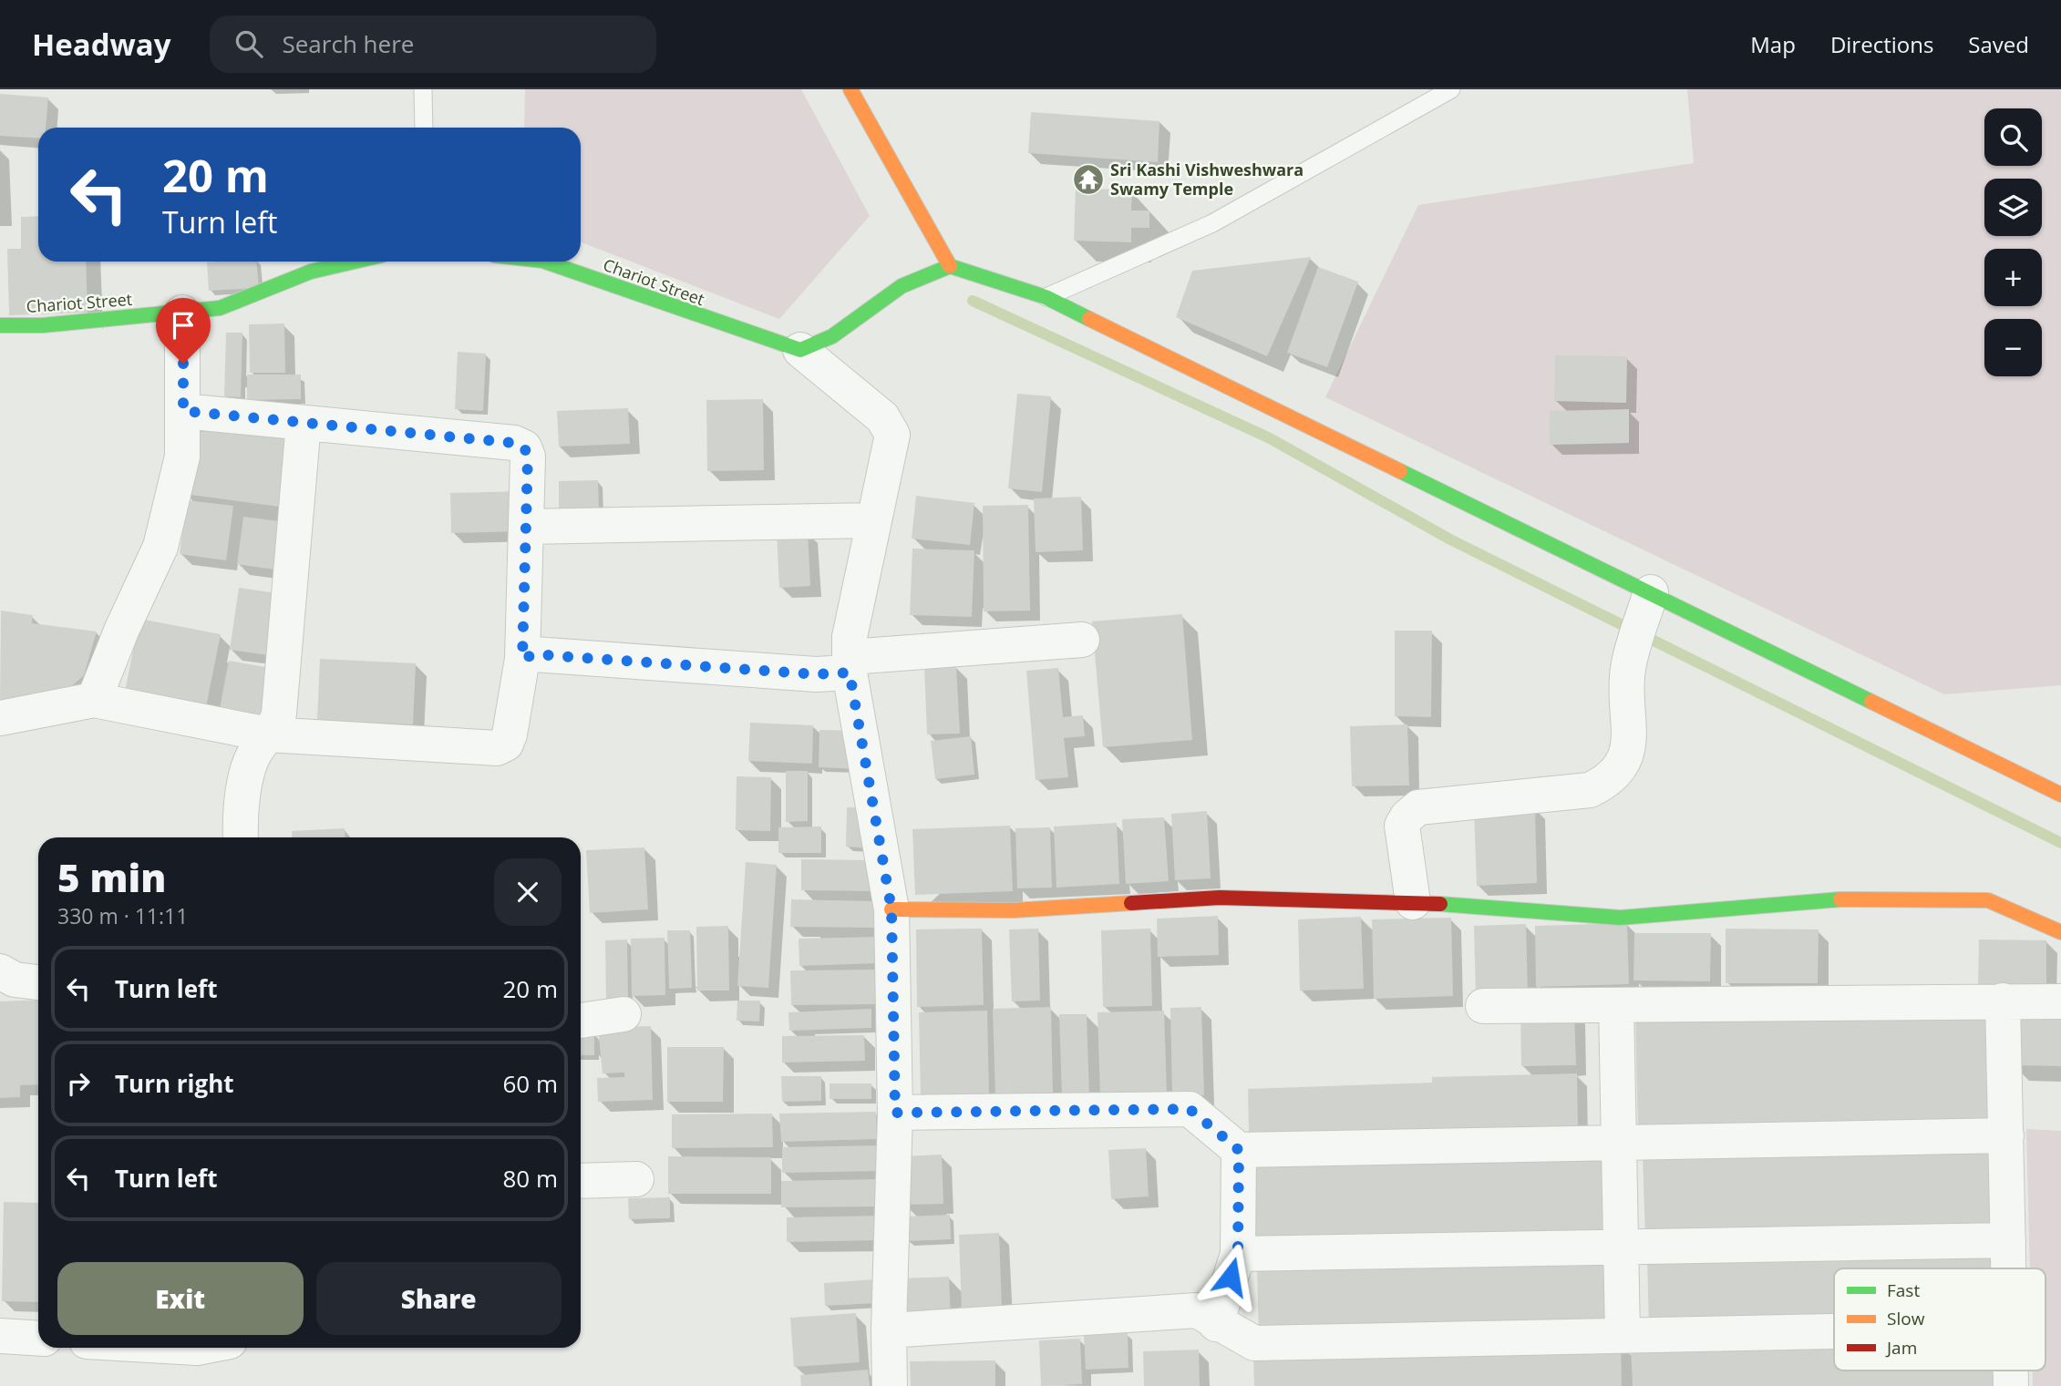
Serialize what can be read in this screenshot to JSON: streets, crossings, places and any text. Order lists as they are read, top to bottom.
{
  "streets": {
    "street": ["Chariot Street"]
  },
  "places": {
    "temple": ["Sri Kashi Vishweshwara Swamy Temple"]
  },
  "legend": ["Fast", "Slow", "Jam"],
  "page": {
    "header": "Headway",
    "search": "Search here",
    "nav": ["Map", "Directions", "Saved"],
    "map_buttons": ["+", "−"],
    "turn": ["20 m", "Turn left"],
    "heading": ["5 min", "330 m · 11:11"],
    "list": [
      {
        "name": "Turn left",
        "value": "20 m"
      },
      {
        "name": "Turn right",
        "value": "60 m"
      },
      {
        "name": "Turn left",
        "value": "80 m"
      }
    ],
    "buttons": ["Exit", "Share"]
  }
}
